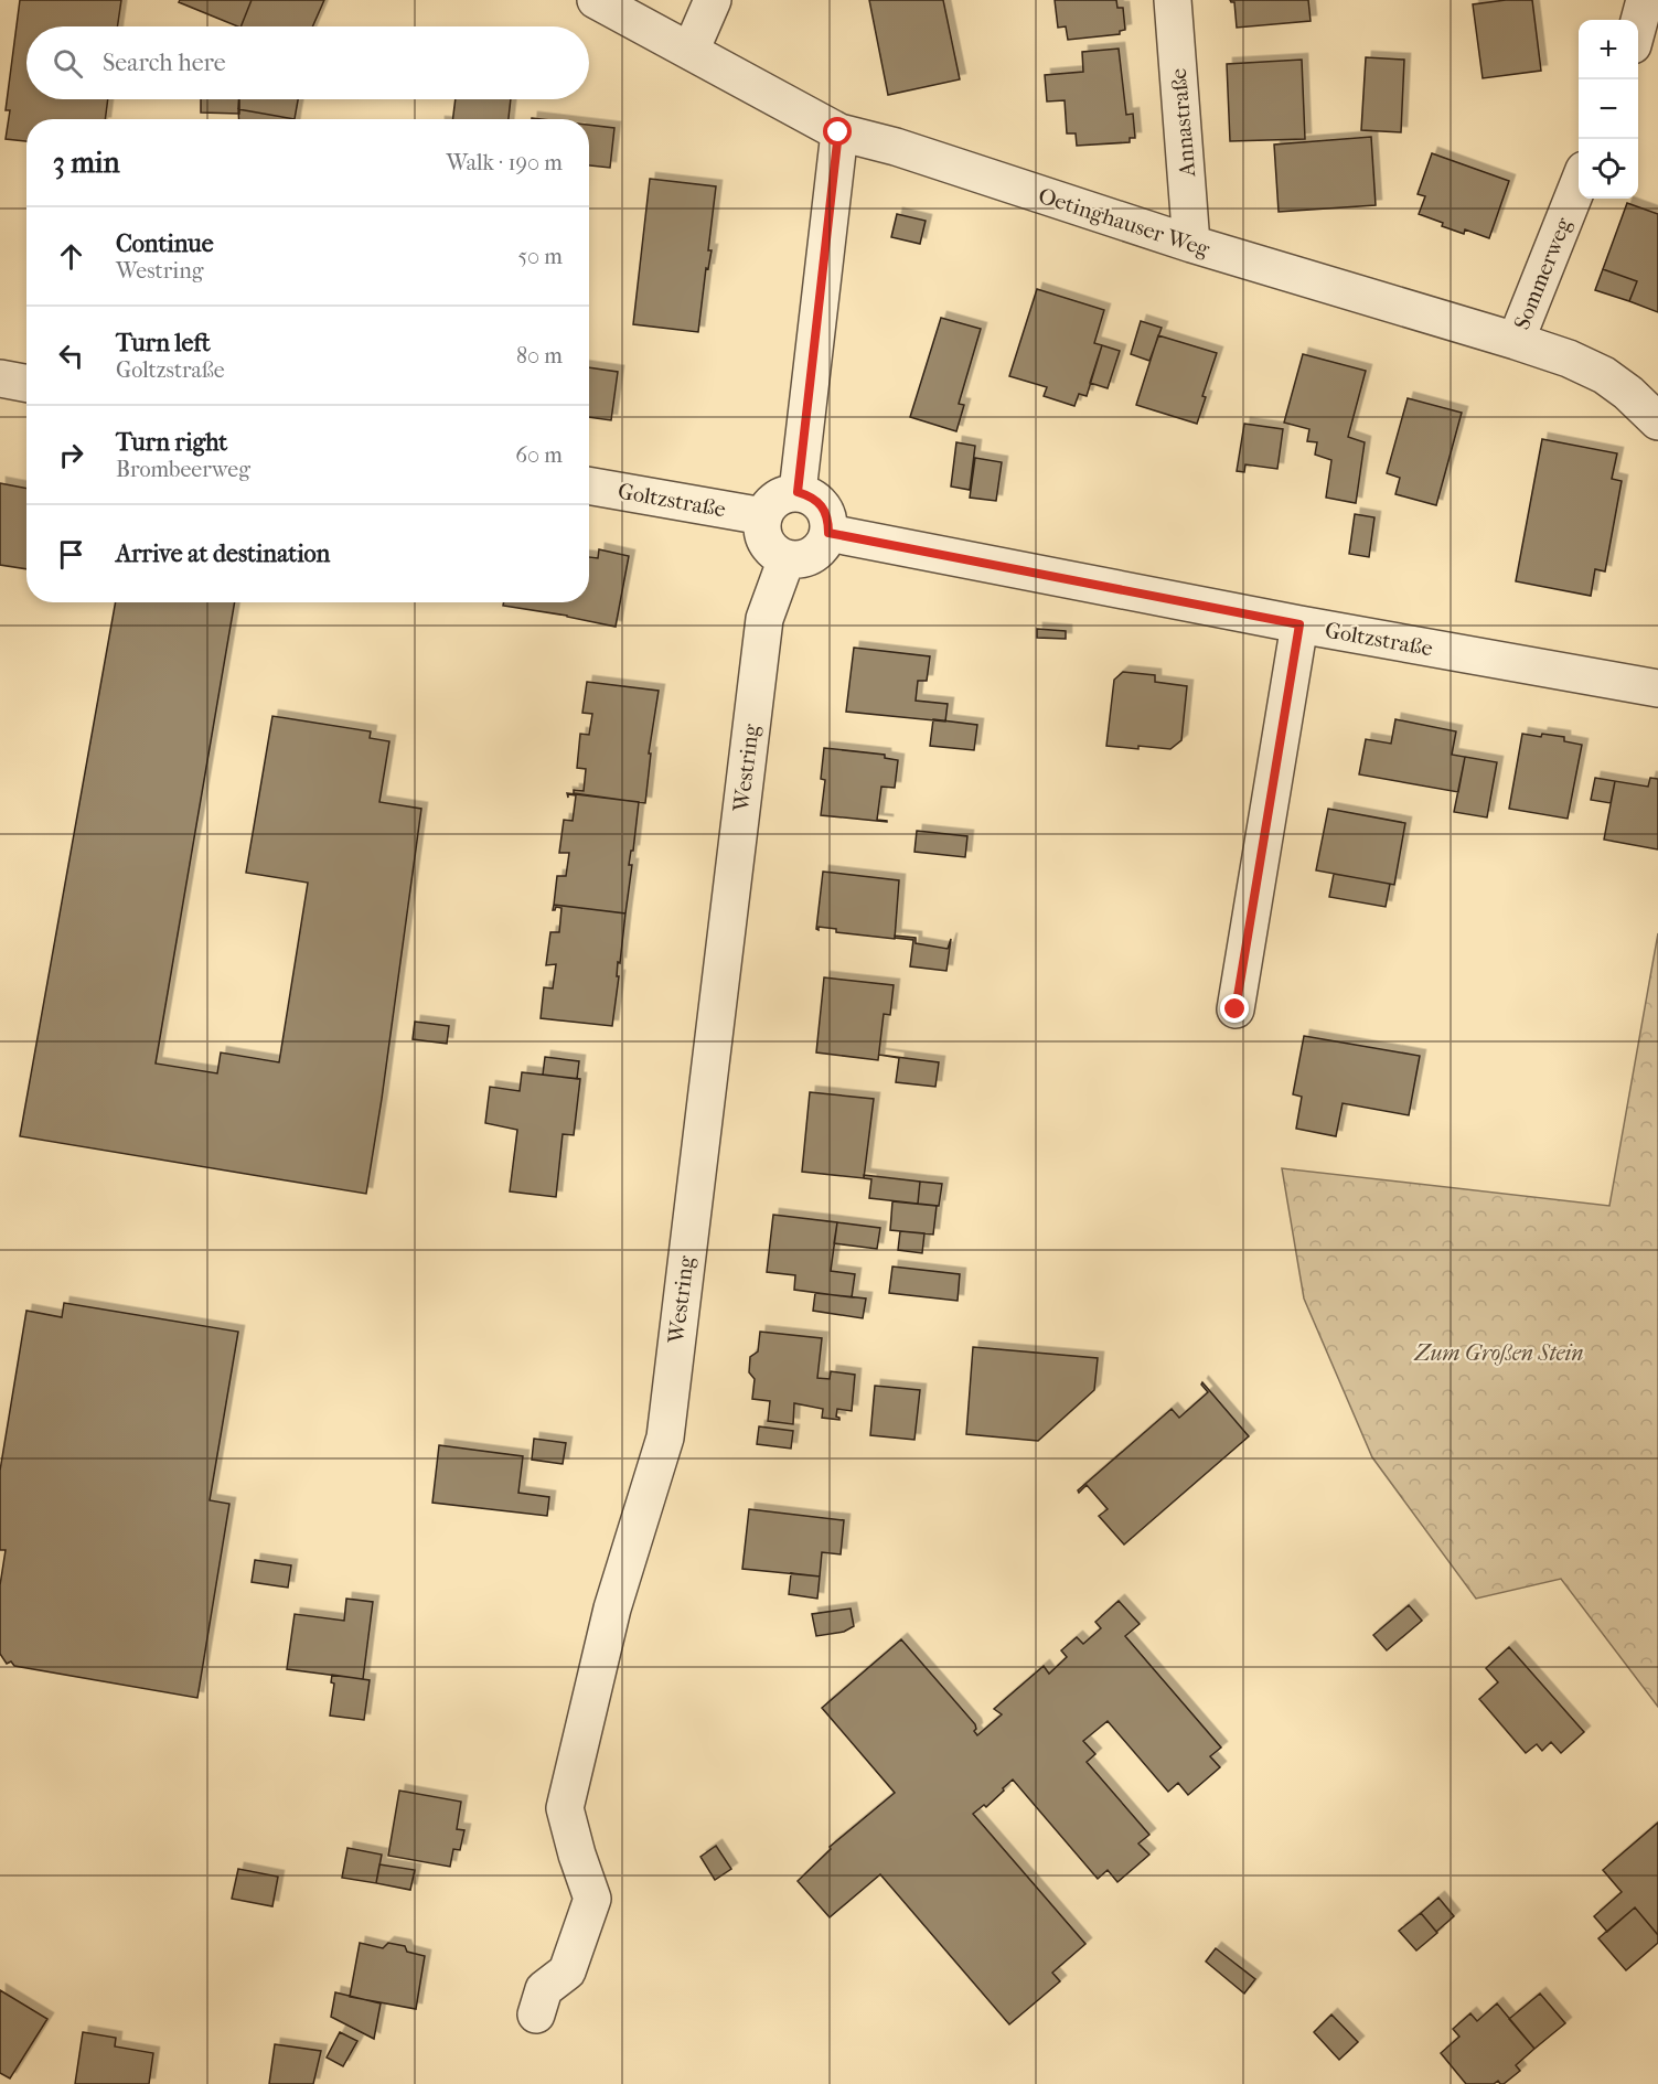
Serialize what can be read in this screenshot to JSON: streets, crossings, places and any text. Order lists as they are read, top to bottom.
{
  "streets": {
    "street": [
      "Annastraße",
      "Oetinghauser Weg",
      "Sommerweg",
      "Goltzstraße",
      "Westring"
    ]
  },
  "crossings": [
    ["Annastraße", "Oetinghauser Weg"],
    ["Oetinghauser Weg", "Sommerweg"],
    ["Goltzstraße", "Westring"]
  ],
  "parks": ["Zum Großen Stein"],
  "page": {
    "map_buttons": ["+", "−"],
    "search": "Search here",
    "heading": ["3 min", "Walk · 190 m"],
    "list": [
      ["Continue", "Westring", "50 m"],
      ["Turn left", "Goltzstraße", "80 m"],
      ["Turn right", "Brombeerweg", "60 m"],
      "Arrive at destination"
    ]
  }
}
